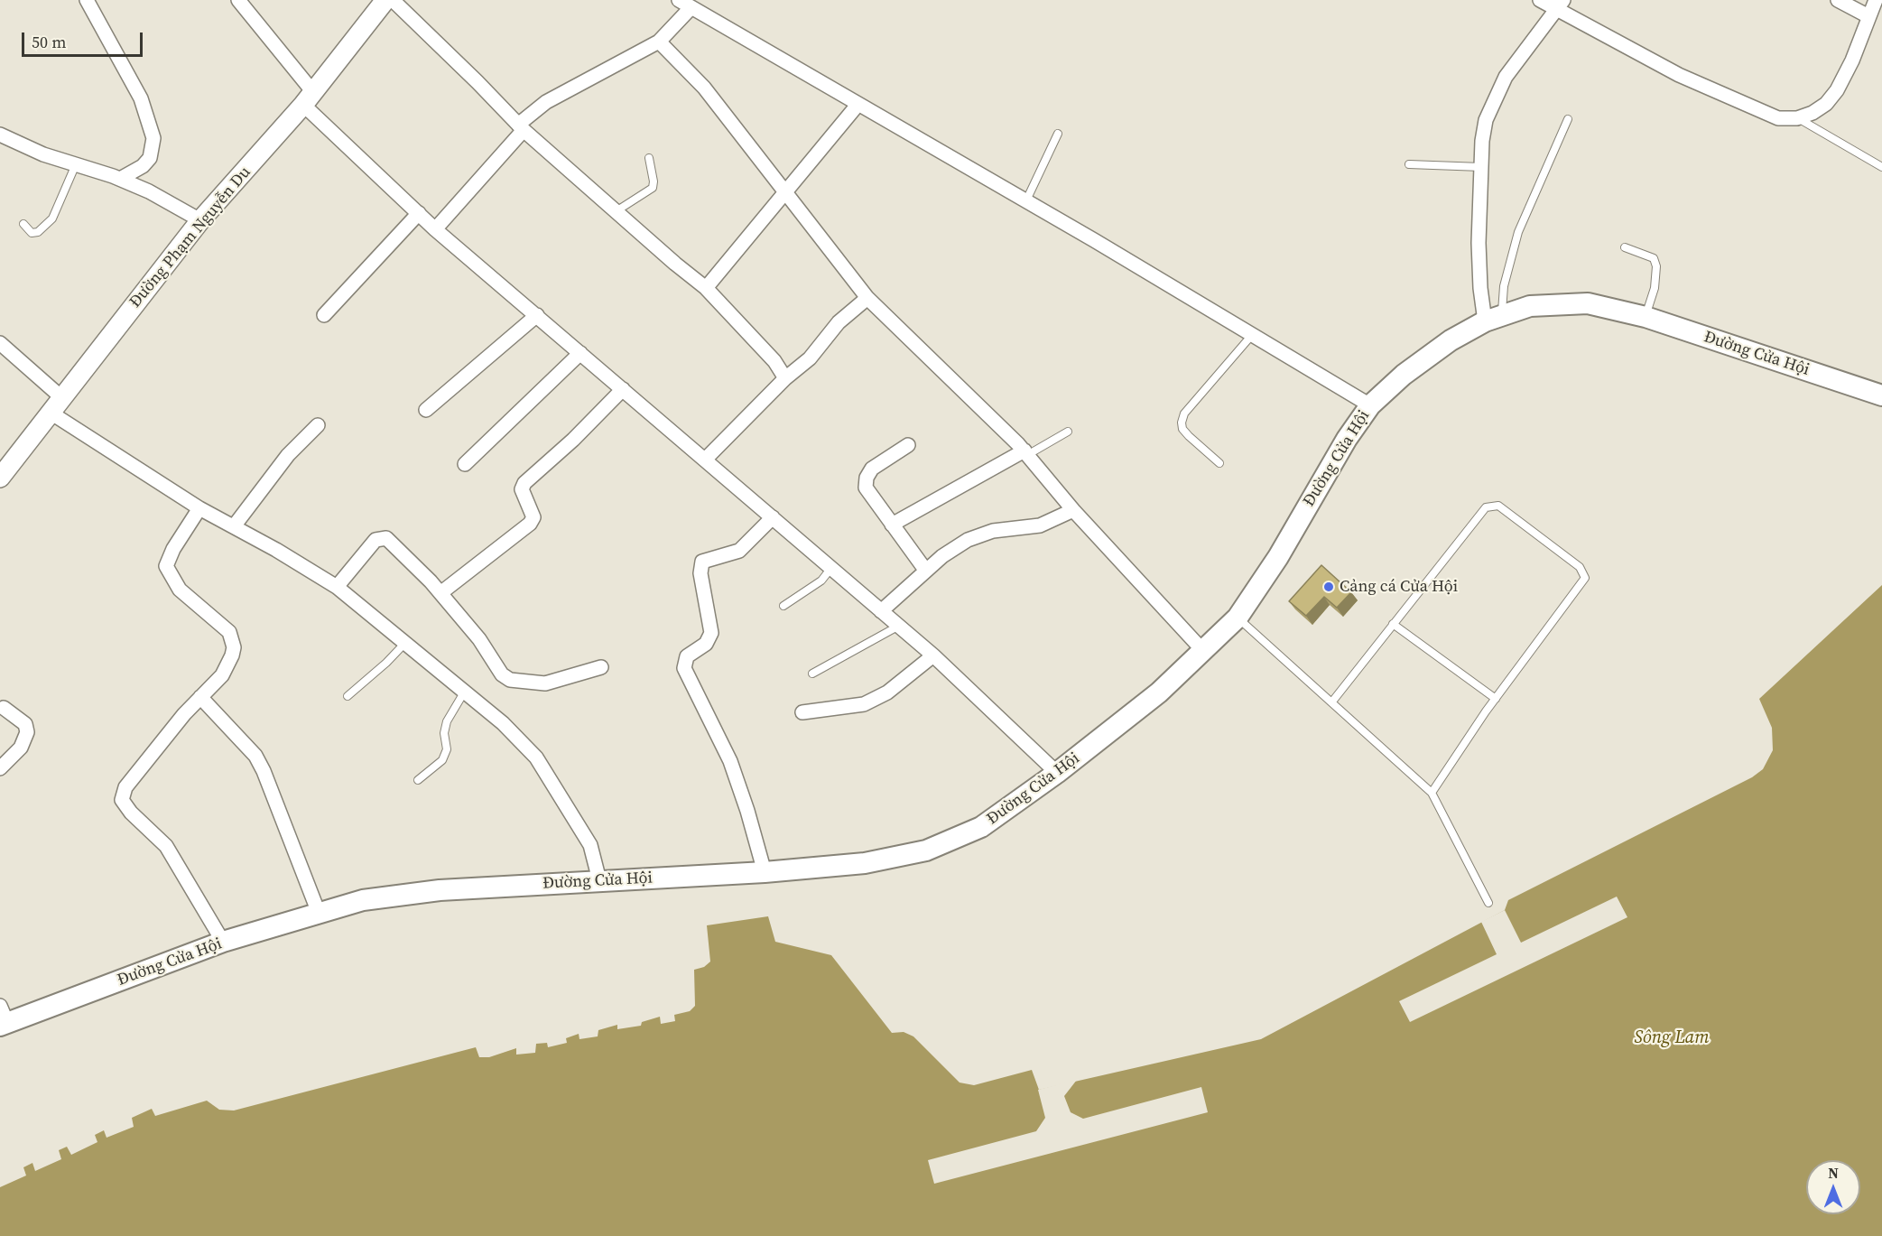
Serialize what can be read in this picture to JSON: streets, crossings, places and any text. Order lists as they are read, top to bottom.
{
  "streets": {
    "main road": ["Đường Phạm Nguyễn Du", "Đường Cửa Hội"]
  },
  "water": ["Sông Lam"],
  "places": ["Cảng cá Cửa Hội"],
  "scale_bar": "50 m",
  "north": "top"
}
